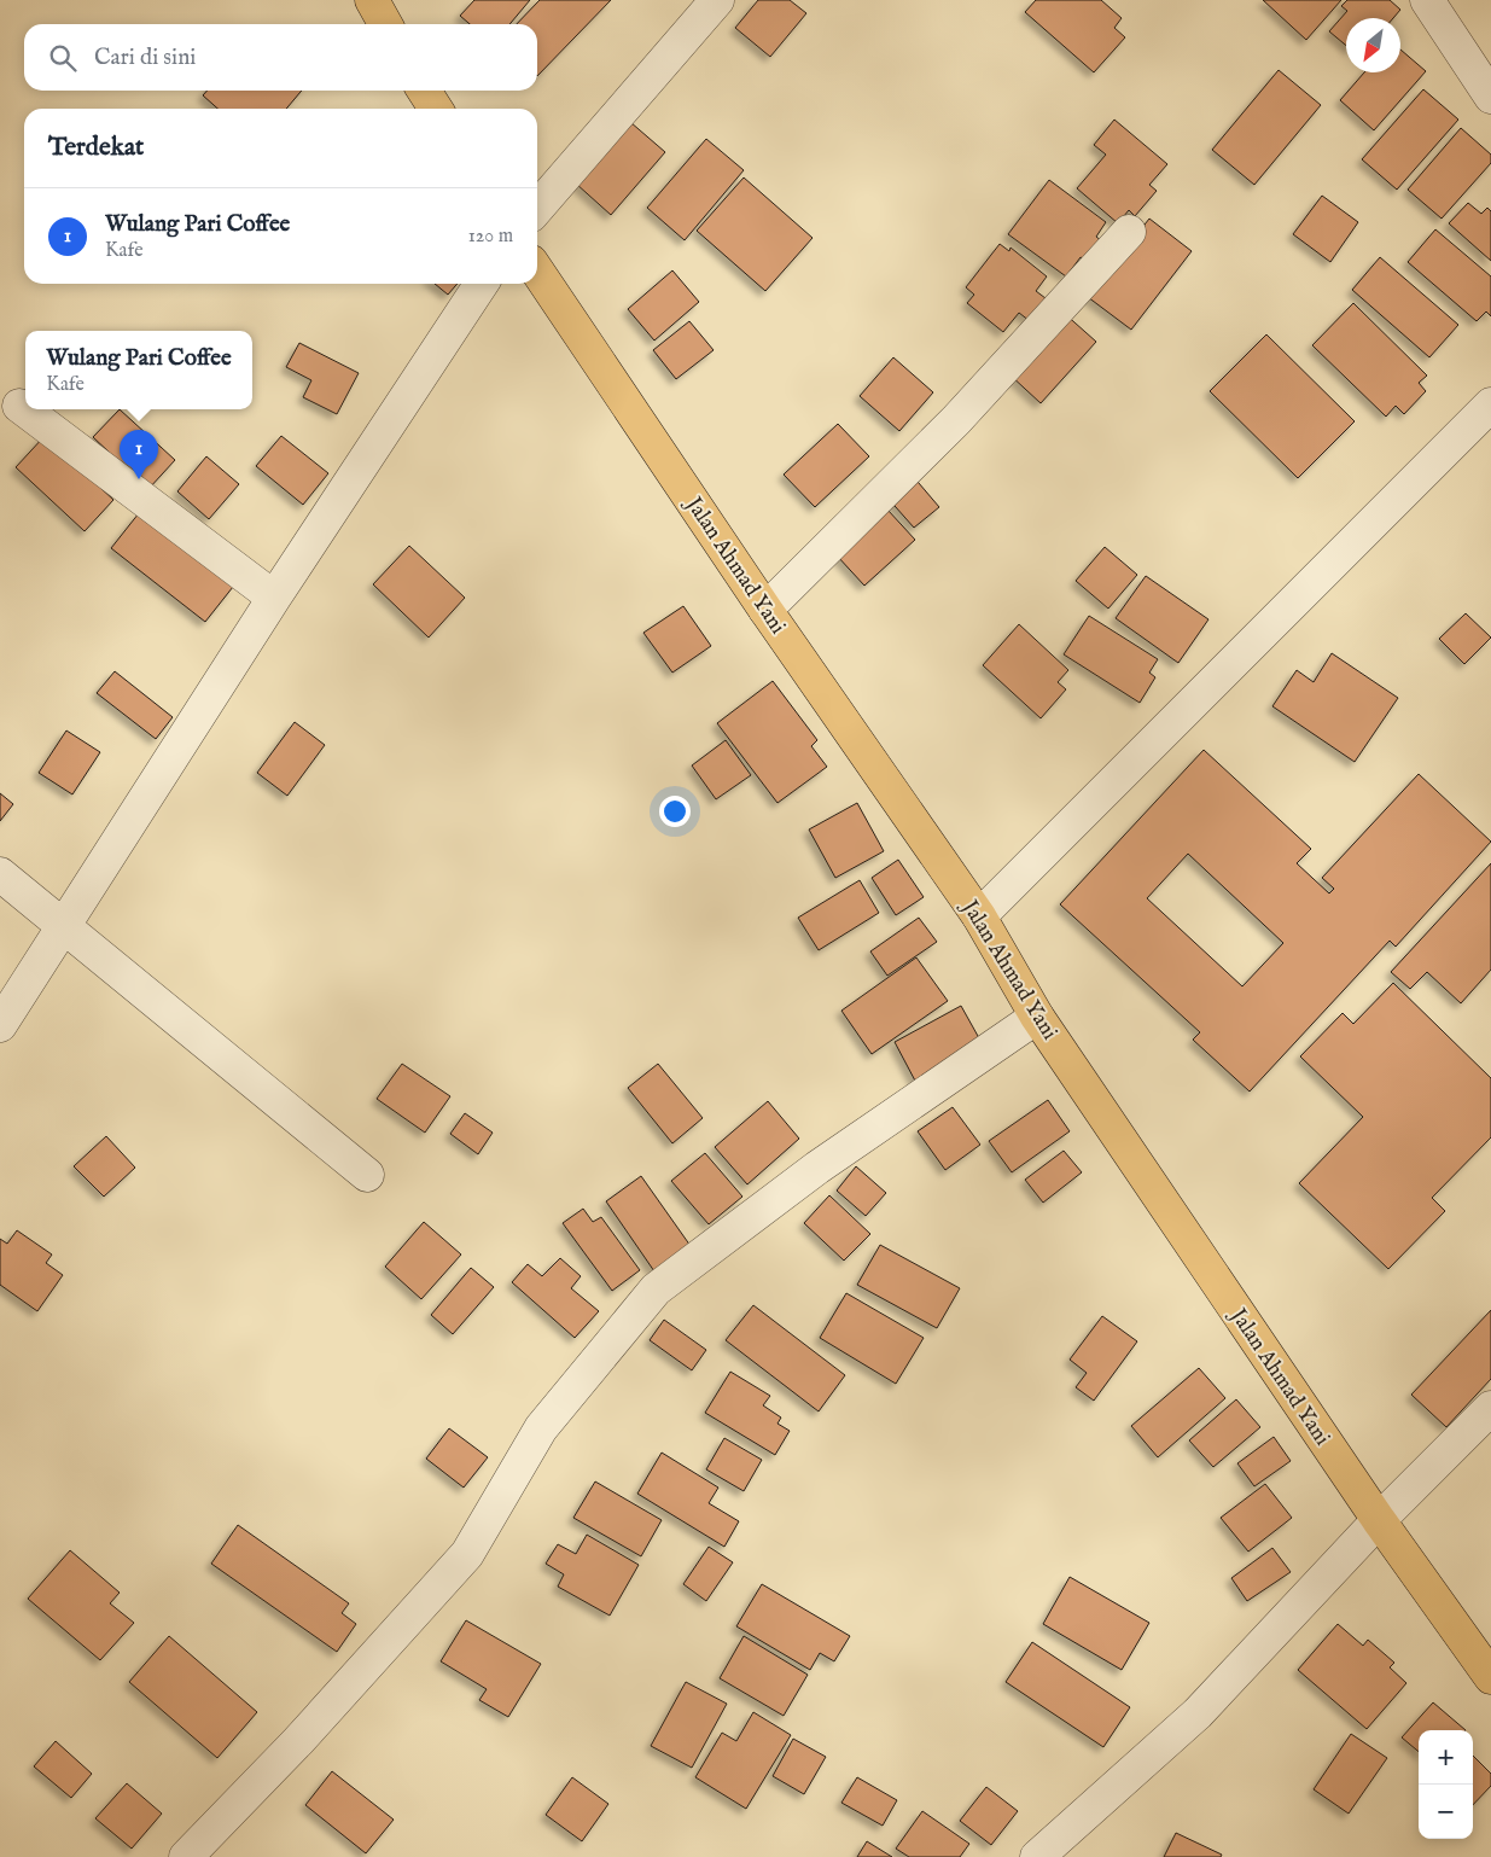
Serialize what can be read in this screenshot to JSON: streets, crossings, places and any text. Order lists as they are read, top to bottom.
{
  "streets": {
    "highway": ["Jalan Ahmad Yani"]
  },
  "north": "bottom left",
  "page": {
    "search": "Cari di sini",
    "heading": "Terdekat",
    "list": [
      {
        "mark": "1",
        "name": "Wulang Pari Coffee",
        "note": "Kafe",
        "value": "120 m"
      }
    ],
    "popup": ["Wulang Pari Coffee", "Kafe"],
    "pins": "1",
    "map_buttons": ["+", "−"]
  }
}
